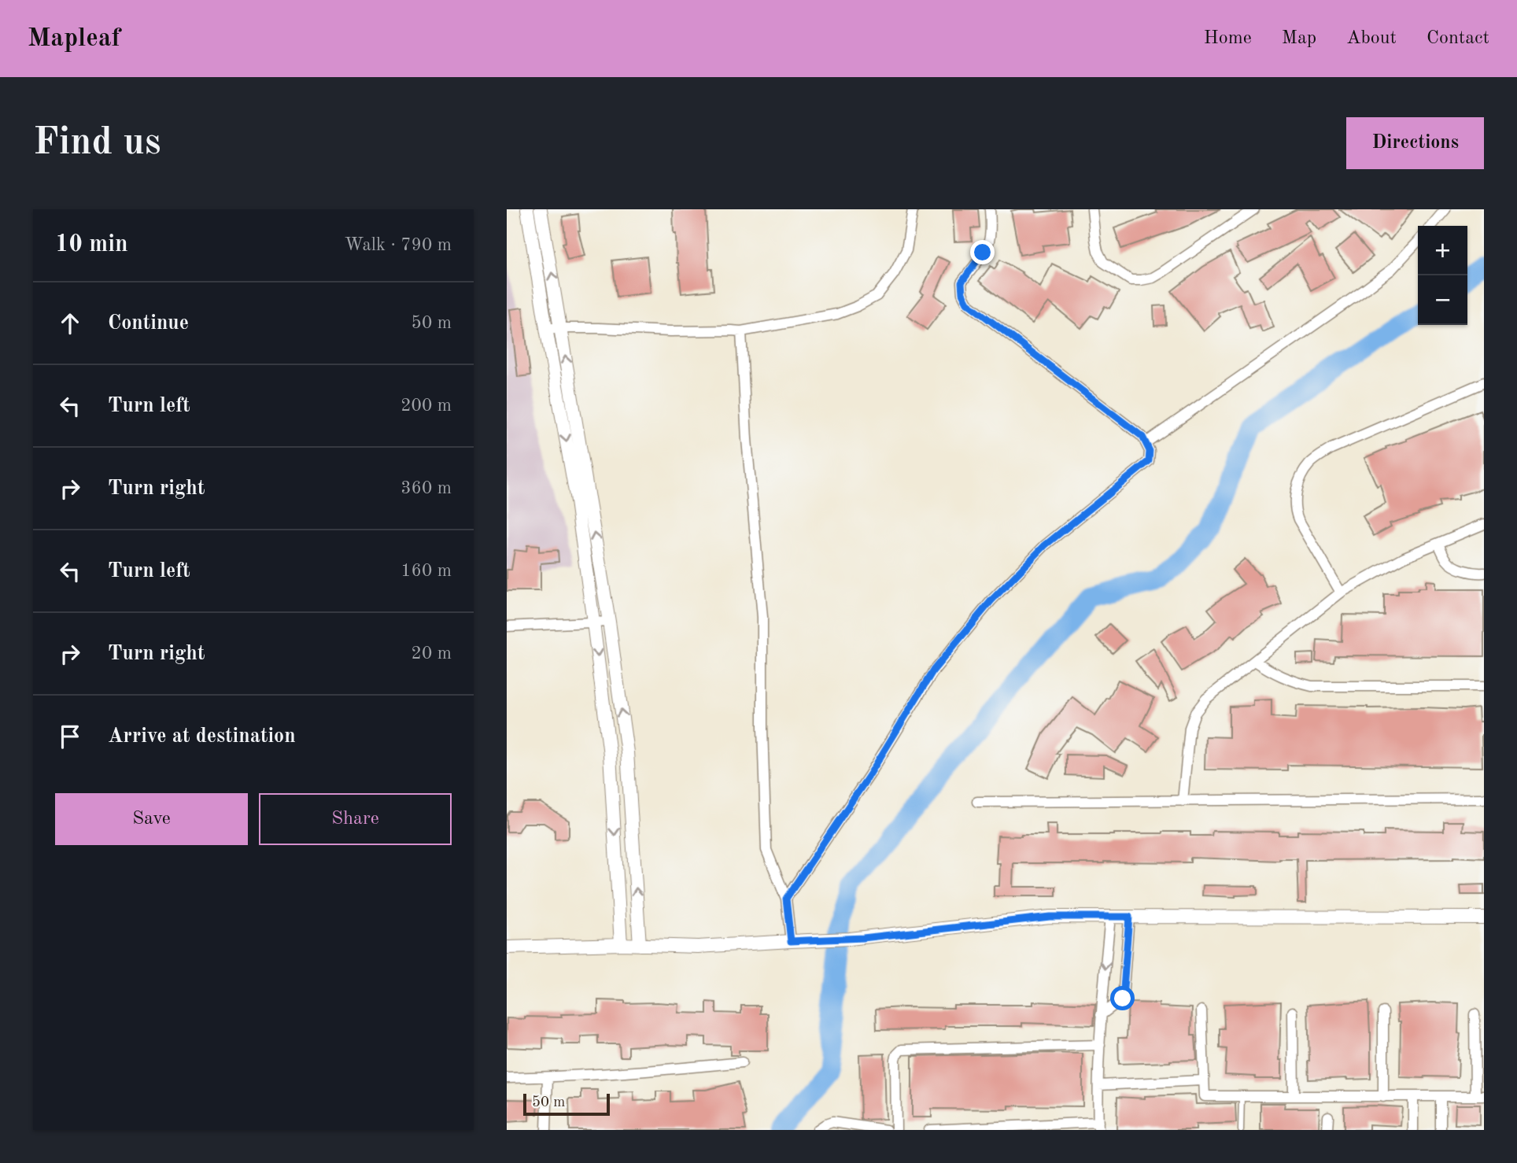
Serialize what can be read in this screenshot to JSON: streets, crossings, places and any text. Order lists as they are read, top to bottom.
{
  "scale_bar": "50 m",
  "page": {
    "header": "Mapleaf",
    "nav": [
      "Home",
      "Map",
      "About",
      "Contact"
    ],
    "buttons": [
      "Directions",
      ["Save", "Share"]
    ],
    "title": "Find us",
    "heading": ["10 min", "Walk · 790 m"],
    "map_buttons": ["+", "−"],
    "list": [
      ["Continue", "50 m"],
      ["Turn left", "200 m"],
      ["Turn right", "360 m"],
      ["Turn left", "160 m"],
      ["Turn right", "20 m"],
      "Arrive at destination"
    ],
    "scale": "50 m"
  }
}
